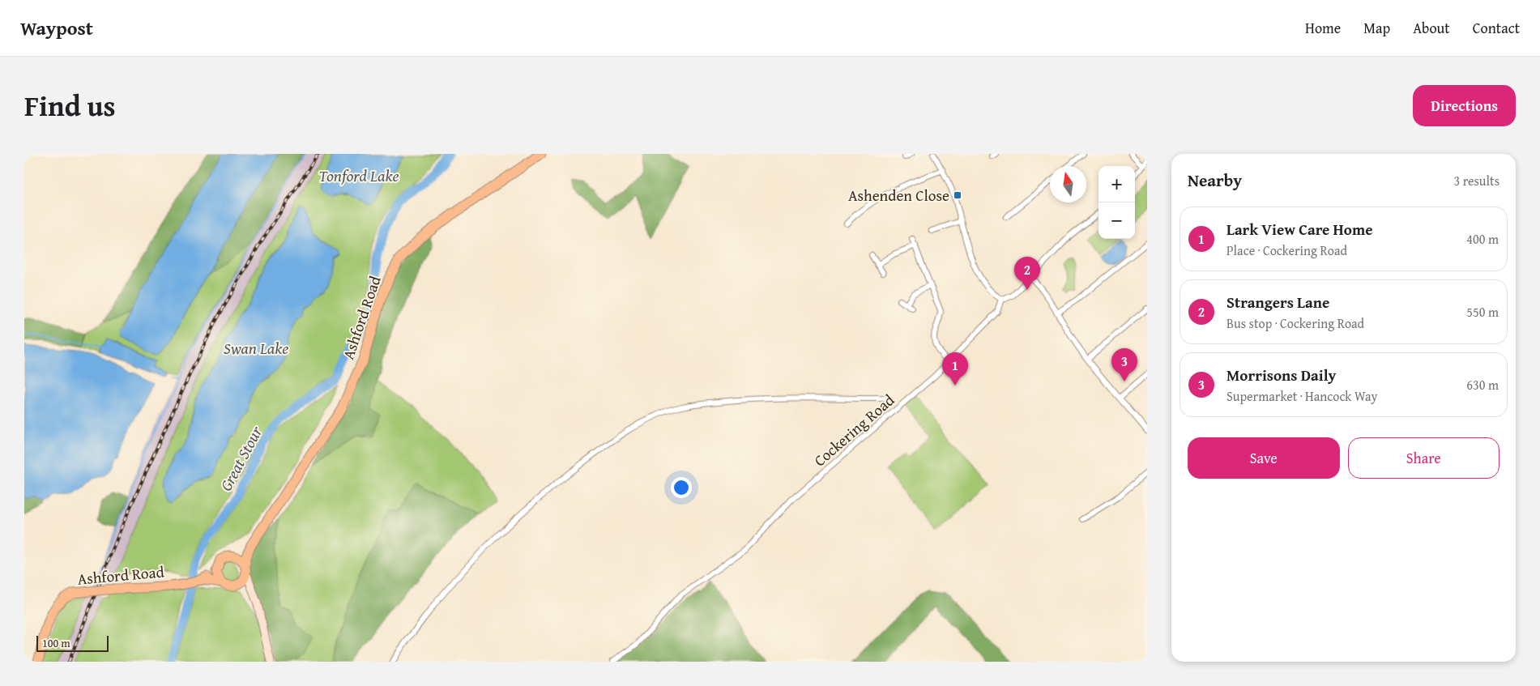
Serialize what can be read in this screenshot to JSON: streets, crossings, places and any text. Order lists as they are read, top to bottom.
{
  "streets": {
    "highway": ["Ashford Road"],
    "street": ["Cockering Road"]
  },
  "water": ["Tonford Lake", "Swan Lake", "Great Stour"],
  "places": {
    "transit": ["Ashenden Close"]
  },
  "scale_bar": "100 m",
  "north": "top",
  "page": {
    "header": "Waypost",
    "nav": [
      "Home",
      "Map",
      "About",
      "Contact"
    ],
    "title": "Find us",
    "buttons": [
      "Directions",
      ["Save", "Share"]
    ],
    "heading": ["Nearby", "3 results"],
    "map_buttons": ["+", "−"],
    "list": [
      {
        "mark": "1",
        "name": "Lark View Care Home",
        "note": "Place · Cockering Road",
        "value": "400 m"
      },
      {
        "mark": "2",
        "name": "Strangers Lane",
        "note": "Bus stop · Cockering Road",
        "value": "550 m"
      },
      {
        "mark": "3",
        "name": "Morrisons Daily",
        "note": "Supermarket · Hancock Way",
        "value": "630 m"
      }
    ],
    "pins": ["2", "3", "1"],
    "scale": "100 m"
  }
}
